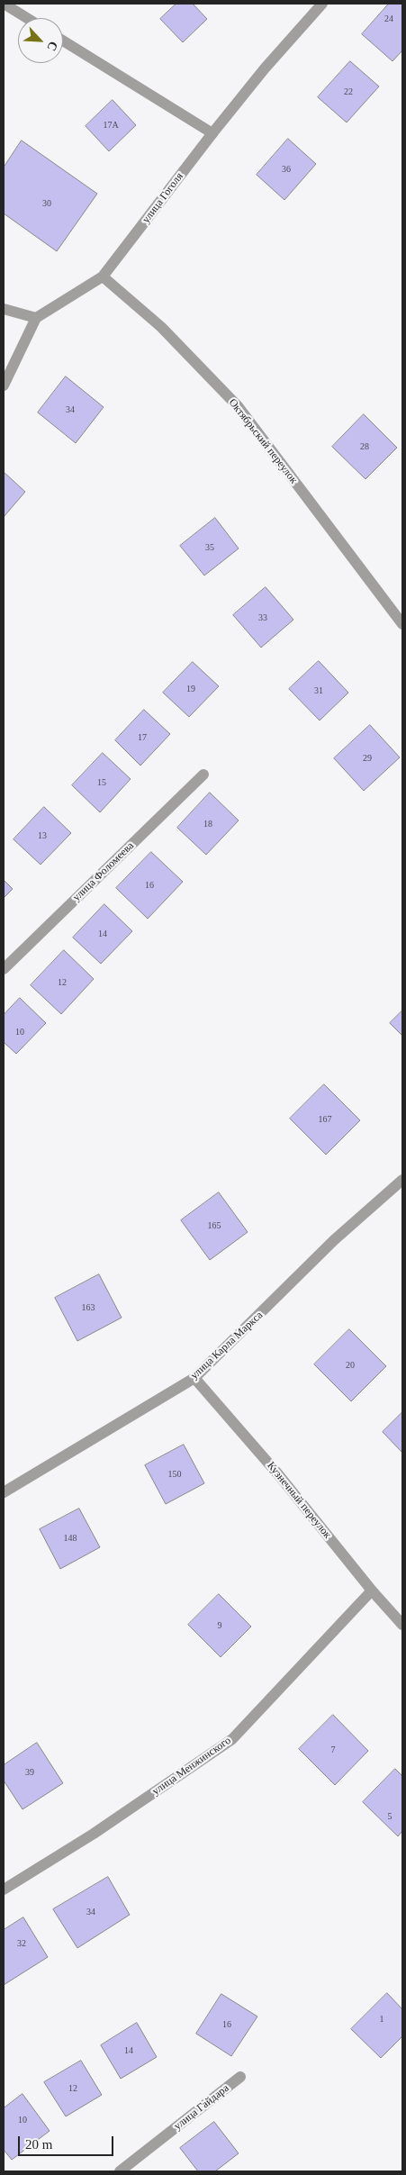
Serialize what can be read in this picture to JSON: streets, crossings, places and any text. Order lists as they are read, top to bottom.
{
  "streets": {
    "street": [
      "улица Гоголя",
      "Октябрьский переулок",
      "улица Фоломеева",
      "улица Карла Маркса",
      "Кузнечный переулок",
      "улица Менжинского",
      "улица Гайдара"
    ]
  },
  "crossings": [
    ["улица Гоголя", "Октябрьский переулок"],
    ["улица Карла Маркса", "Кузнечный переулок"],
    ["Кузнечный переулок", "улица Менжинского"]
  ],
  "house_numbers": [
    "24",
    "22",
    "17А",
    "36",
    "30",
    "34",
    "28",
    "35",
    "33",
    "19",
    "31",
    "17",
    "29",
    "15",
    "18",
    "13",
    "16",
    "14",
    "12",
    "10",
    "167",
    "165",
    "163",
    "20",
    "150",
    "148",
    "9",
    "7",
    "39",
    "5",
    "34",
    "32",
    "1",
    "16",
    "14",
    "12",
    "10"
  ],
  "scale_bar": "20 m",
  "north": "bottom right"
}
